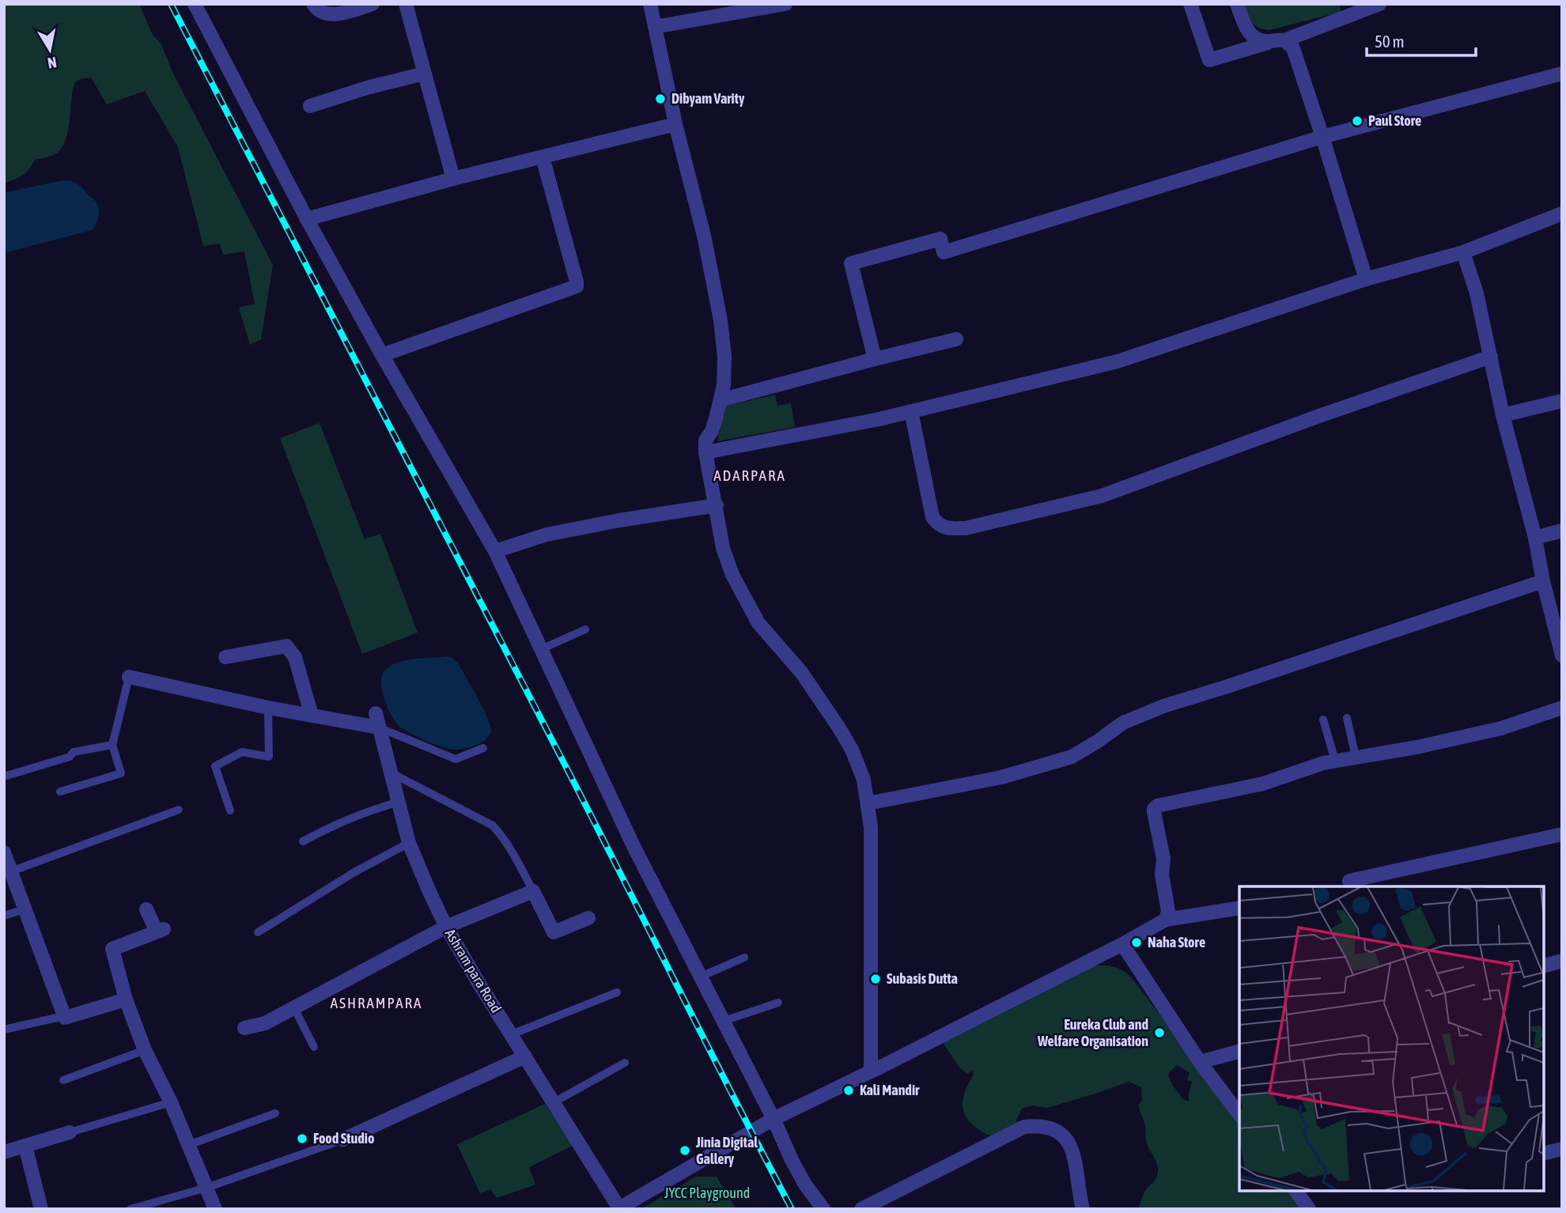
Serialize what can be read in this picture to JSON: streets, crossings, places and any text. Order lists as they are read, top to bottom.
{
  "streets": {
    "street": ["Ashram para Road"]
  },
  "districts": ["ADARPARA", "ASHRAMPARA"],
  "parks": ["JYCC Playground"],
  "places": [
    "Dibyam Varity",
    "Paul Store",
    "Naha Store",
    "Subasis Dutta",
    "Eureka Club and Welfare Organisation",
    "Kali Mandir",
    "Food Studio",
    "Jinia Digital Gallery"
  ],
  "scale_bar": "50 m",
  "north": "bottom"
}
